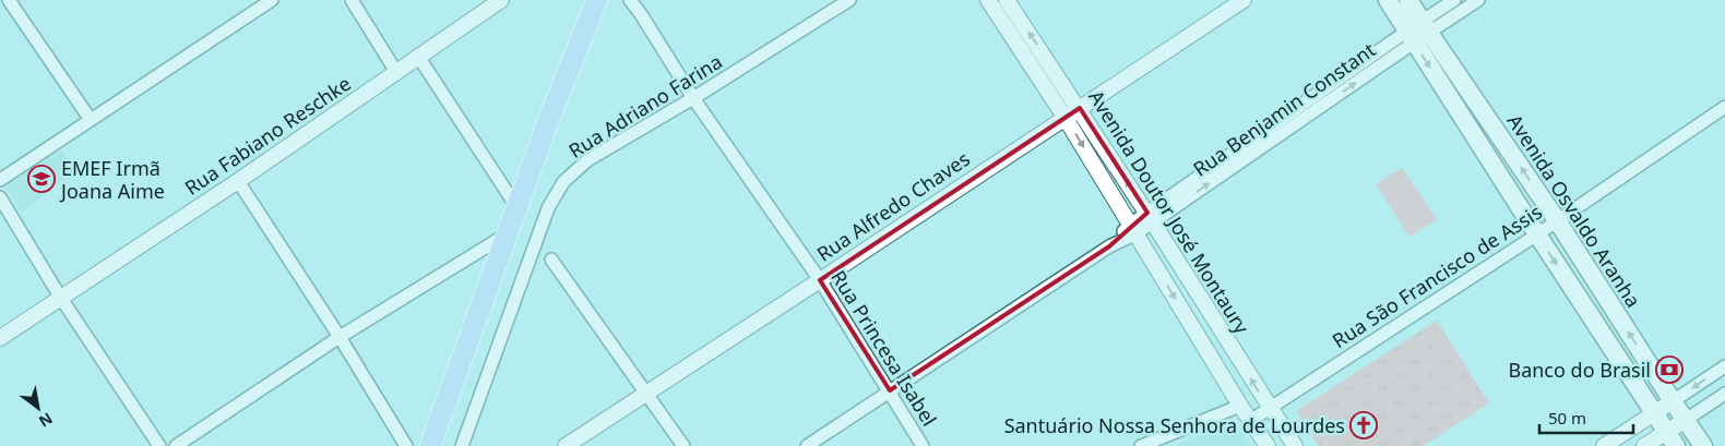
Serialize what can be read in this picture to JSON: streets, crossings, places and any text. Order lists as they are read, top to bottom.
{
  "streets": {
    "main road": ["Avenida Osvaldo Aranha"],
    "street": [
      "Rua Adriano Farina",
      "Rua Benjamin Constant",
      "Rua Fabiano Reschke",
      "Rua Alfredo Chaves",
      "Avenida Doutor José Montaury",
      "Rua São Francisco de Assis",
      "Rua Princesa Isabel"
    ]
  },
  "crossings": [
    ["Rua Adriano Farina", "Rua Princesa Isabel"],
    ["Rua Benjamin Constant", "Avenida Osvaldo Aranha"],
    ["Rua Benjamin Constant", "Avenida Doutor José Montaury"],
    ["Rua Benjamin Constant", "Rua Princesa Isabel"],
    ["Rua Alfredo Chaves", "Avenida Doutor José Montaury"],
    ["Rua Alfredo Chaves", "Rua Princesa Isabel"],
    ["Avenida Osvaldo Aranha", "Rua São Francisco de Assis"],
    ["Avenida Doutor José Montaury", "Rua São Francisco de Assis"]
  ],
  "places": {
    "school or university": ["EMEF Irmã Joana Aime"],
    "bank": ["Banco do Brasil"],
    "church": ["Santuário Nossa Senhora de Lourdes"]
  },
  "scale_bar": "50 m",
  "north": "bottom right"
}
